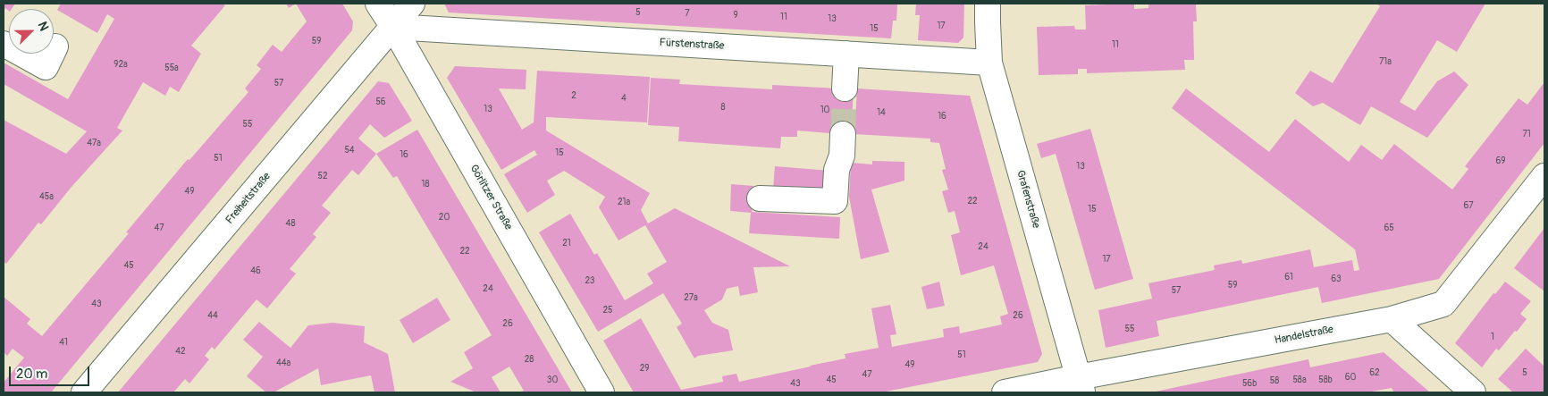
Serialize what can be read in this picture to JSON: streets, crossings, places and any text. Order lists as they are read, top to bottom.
{
  "streets": {
    "street": [
      "Fürstenstraße",
      "Görlitzer Straße",
      "Freiheitstraße",
      "Grafenstraße",
      "Handelstraße"
    ]
  },
  "crossings": [
    ["Fürstenstraße", "Görlitzer Straße"],
    ["Fürstenstraße", "Freiheitstraße"],
    ["Fürstenstraße", "Grafenstraße"],
    ["Görlitzer Straße", "Freiheitstraße"],
    ["Grafenstraße", "Handelstraße"]
  ],
  "house_numbers": [
    "5",
    "7",
    "9",
    "11",
    "13",
    "17",
    "15",
    "59",
    "11",
    "71a",
    "92a",
    "55a",
    "57",
    "2",
    "4",
    "56",
    "8",
    "13",
    "10",
    "14",
    "16",
    "55",
    "71",
    "47a",
    "54",
    "15",
    "16",
    "51",
    "69",
    "13",
    "52",
    "18",
    "49",
    "45a",
    "22",
    "21a",
    "67",
    "15",
    "20",
    "48",
    "47",
    "65",
    "21",
    "24",
    "22",
    "17",
    "45",
    "46",
    "61",
    "63",
    "23",
    "59",
    "24",
    "57",
    "27a",
    "43",
    "25",
    "44",
    "26",
    "26",
    "55",
    "1",
    "41",
    "42",
    "51",
    "28",
    "44a",
    "49",
    "29",
    "62",
    "5",
    "47",
    "60",
    "30",
    "45",
    "58a",
    "58b",
    "58",
    "43",
    "56b"
  ],
  "scale_bar": "20 m",
  "north": "top right"
}
